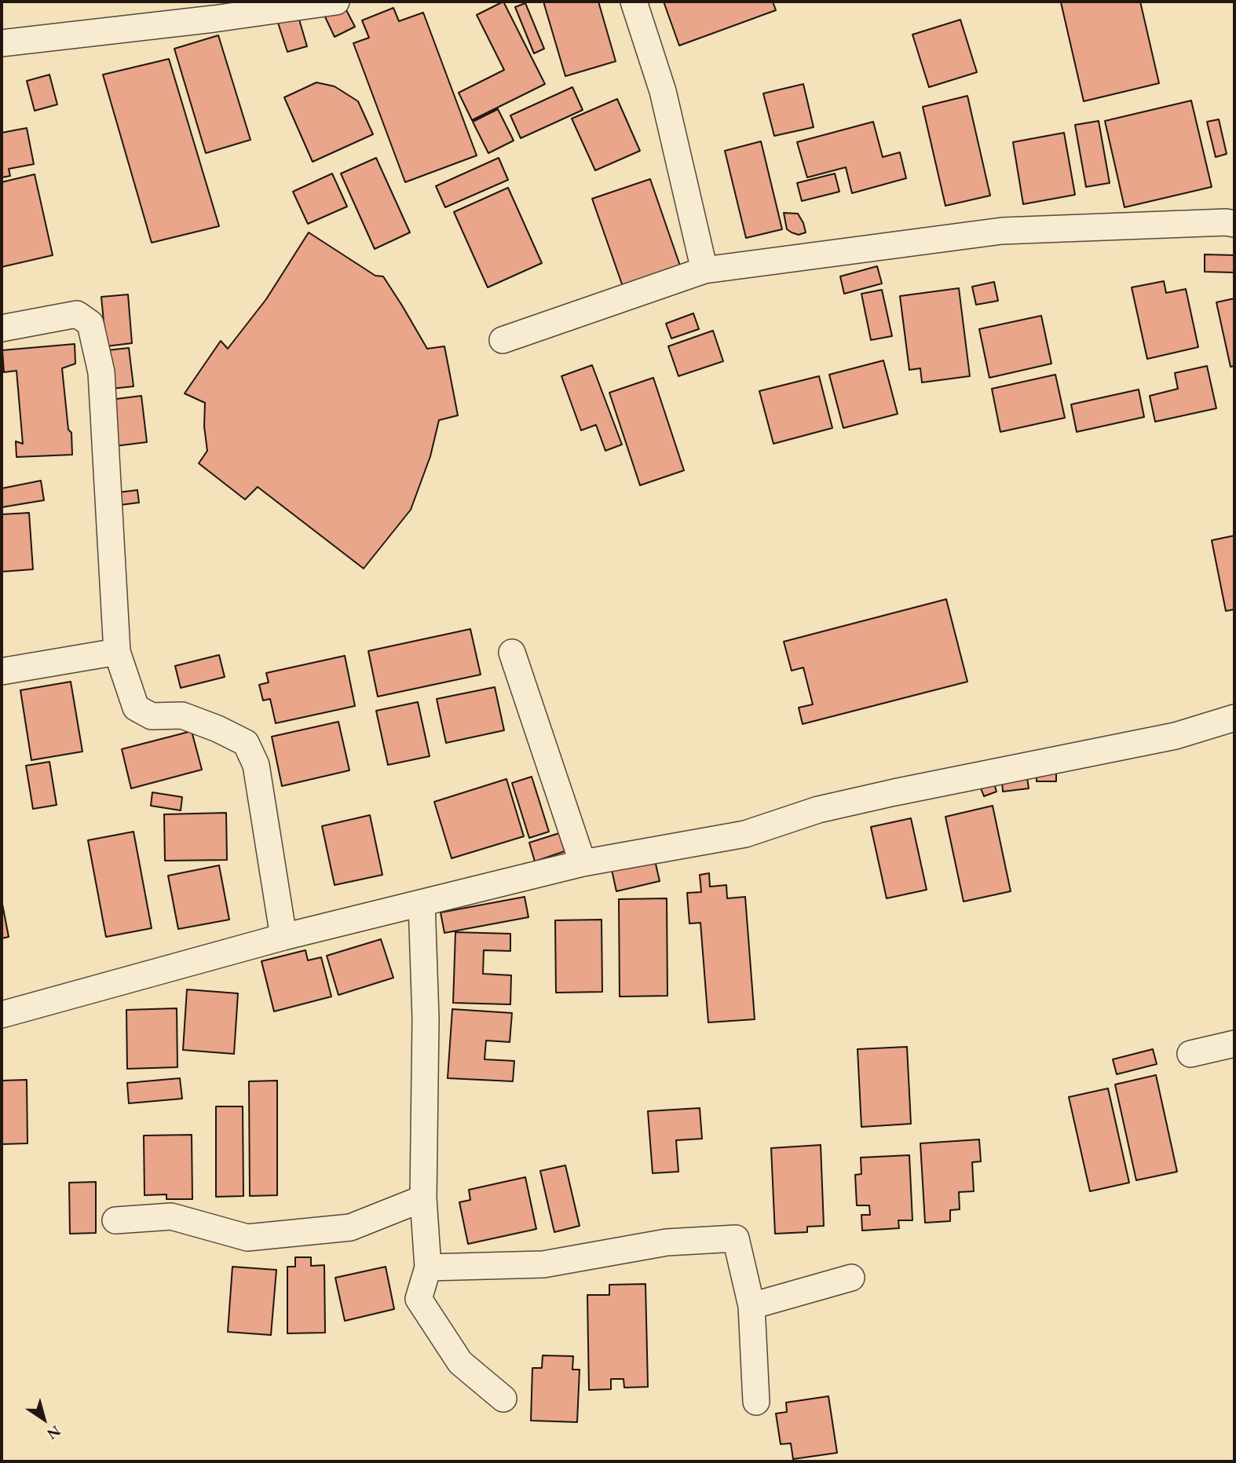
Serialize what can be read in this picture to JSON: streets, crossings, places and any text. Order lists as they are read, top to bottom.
{
  "north": "bottom right"
}
